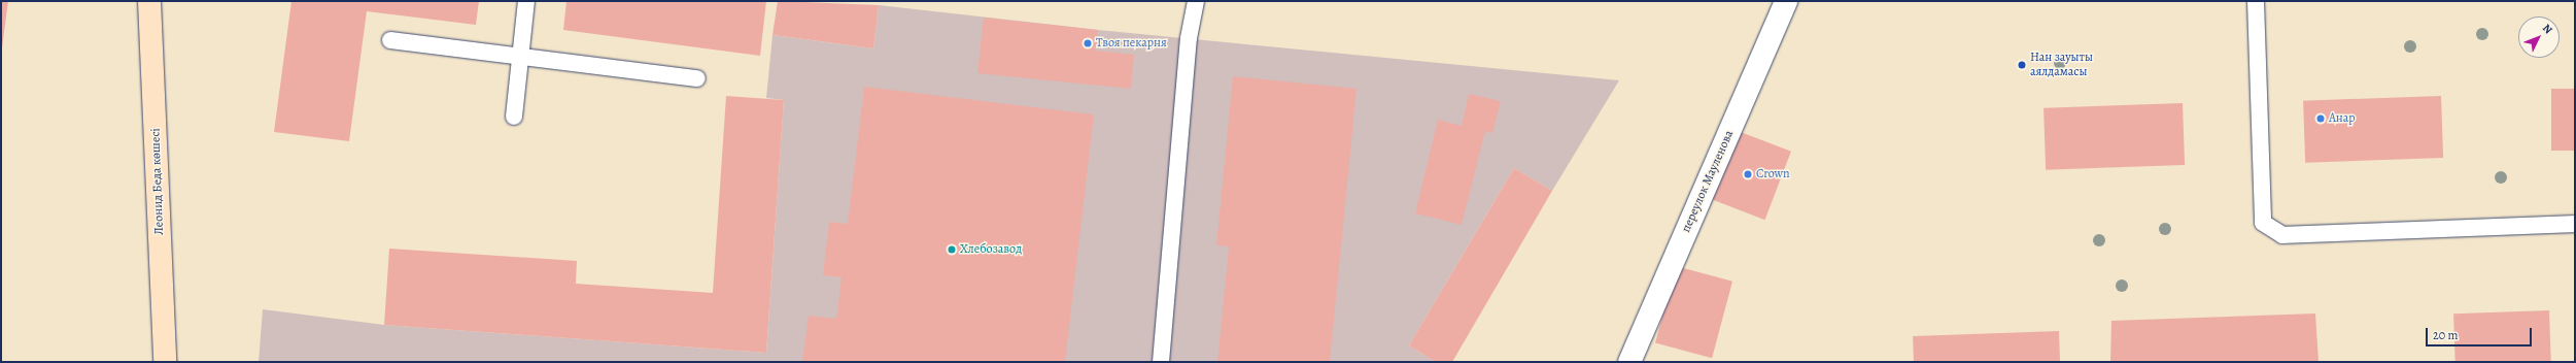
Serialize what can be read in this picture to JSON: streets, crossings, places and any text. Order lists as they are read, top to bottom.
{
  "streets": {
    "street": ["Леонид Беда көшесі", "переулок Мауленова"]
  },
  "places": [
    "Твоя пекарня",
    "Нан зауыты аялдамасы",
    "Анар",
    "Crown",
    "Хлебозавод"
  ],
  "scale_bar": "20 m",
  "north": "top right"
}
